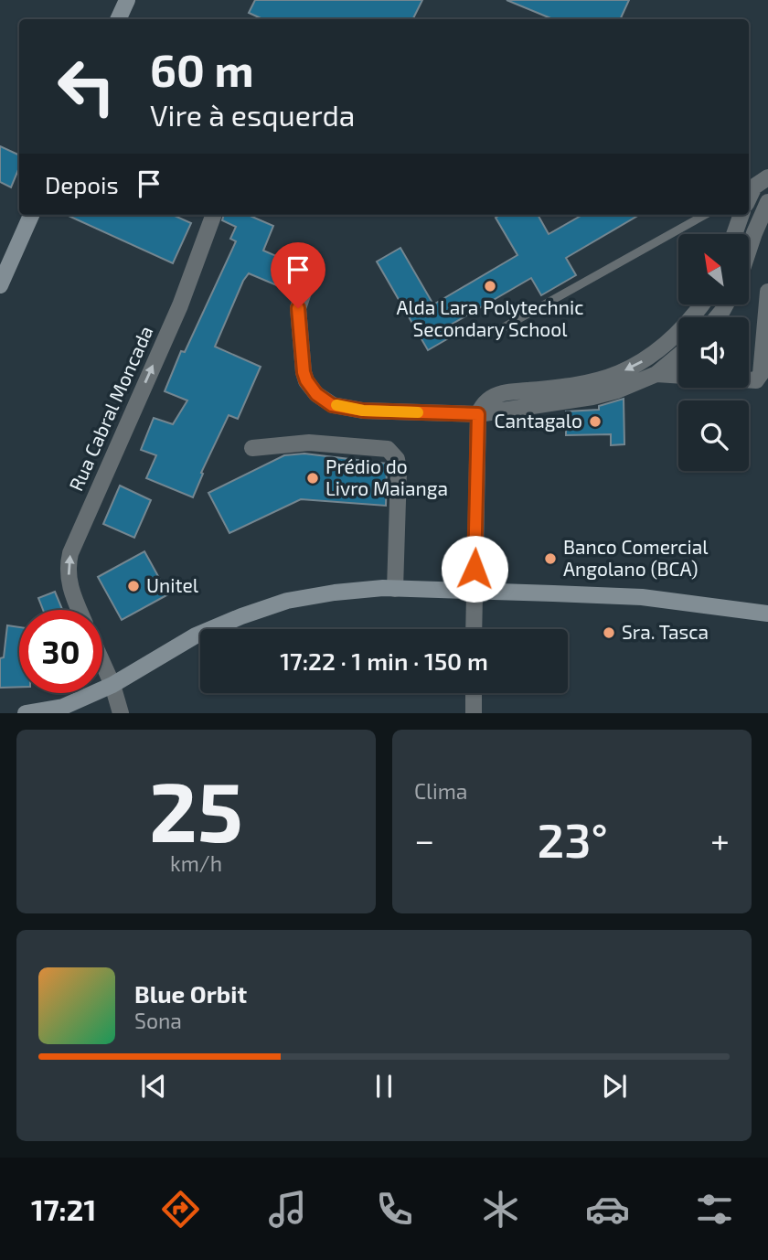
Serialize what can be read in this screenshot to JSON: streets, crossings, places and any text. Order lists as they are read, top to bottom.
{
  "streets": {
    "street": ["Rua Cabral Moncada"]
  },
  "one_way": ["Rua Cabral Moncada"],
  "places": [
    "Alda Lara Polytechnic Secondary School",
    "Cantagalo",
    "Prédio do Livro Maianga",
    "Banco Comercial Angolano (BCA)",
    "Unitel",
    "Sra. Tasca"
  ],
  "north": "top left",
  "page": {
    "turn": ["60 m", "Vire à esquerda"],
    "then": "Depois",
    "limit": "30",
    "trip": "17:22 · 1 min · 150 m",
    "tile": [
      ["25", "km/h"],
      "Clima"
    ],
    "heat": ["−", "23°", "+"],
    "song": ["Blue Orbit", "Sona"],
    "tabs": "17:21"
  }
}
